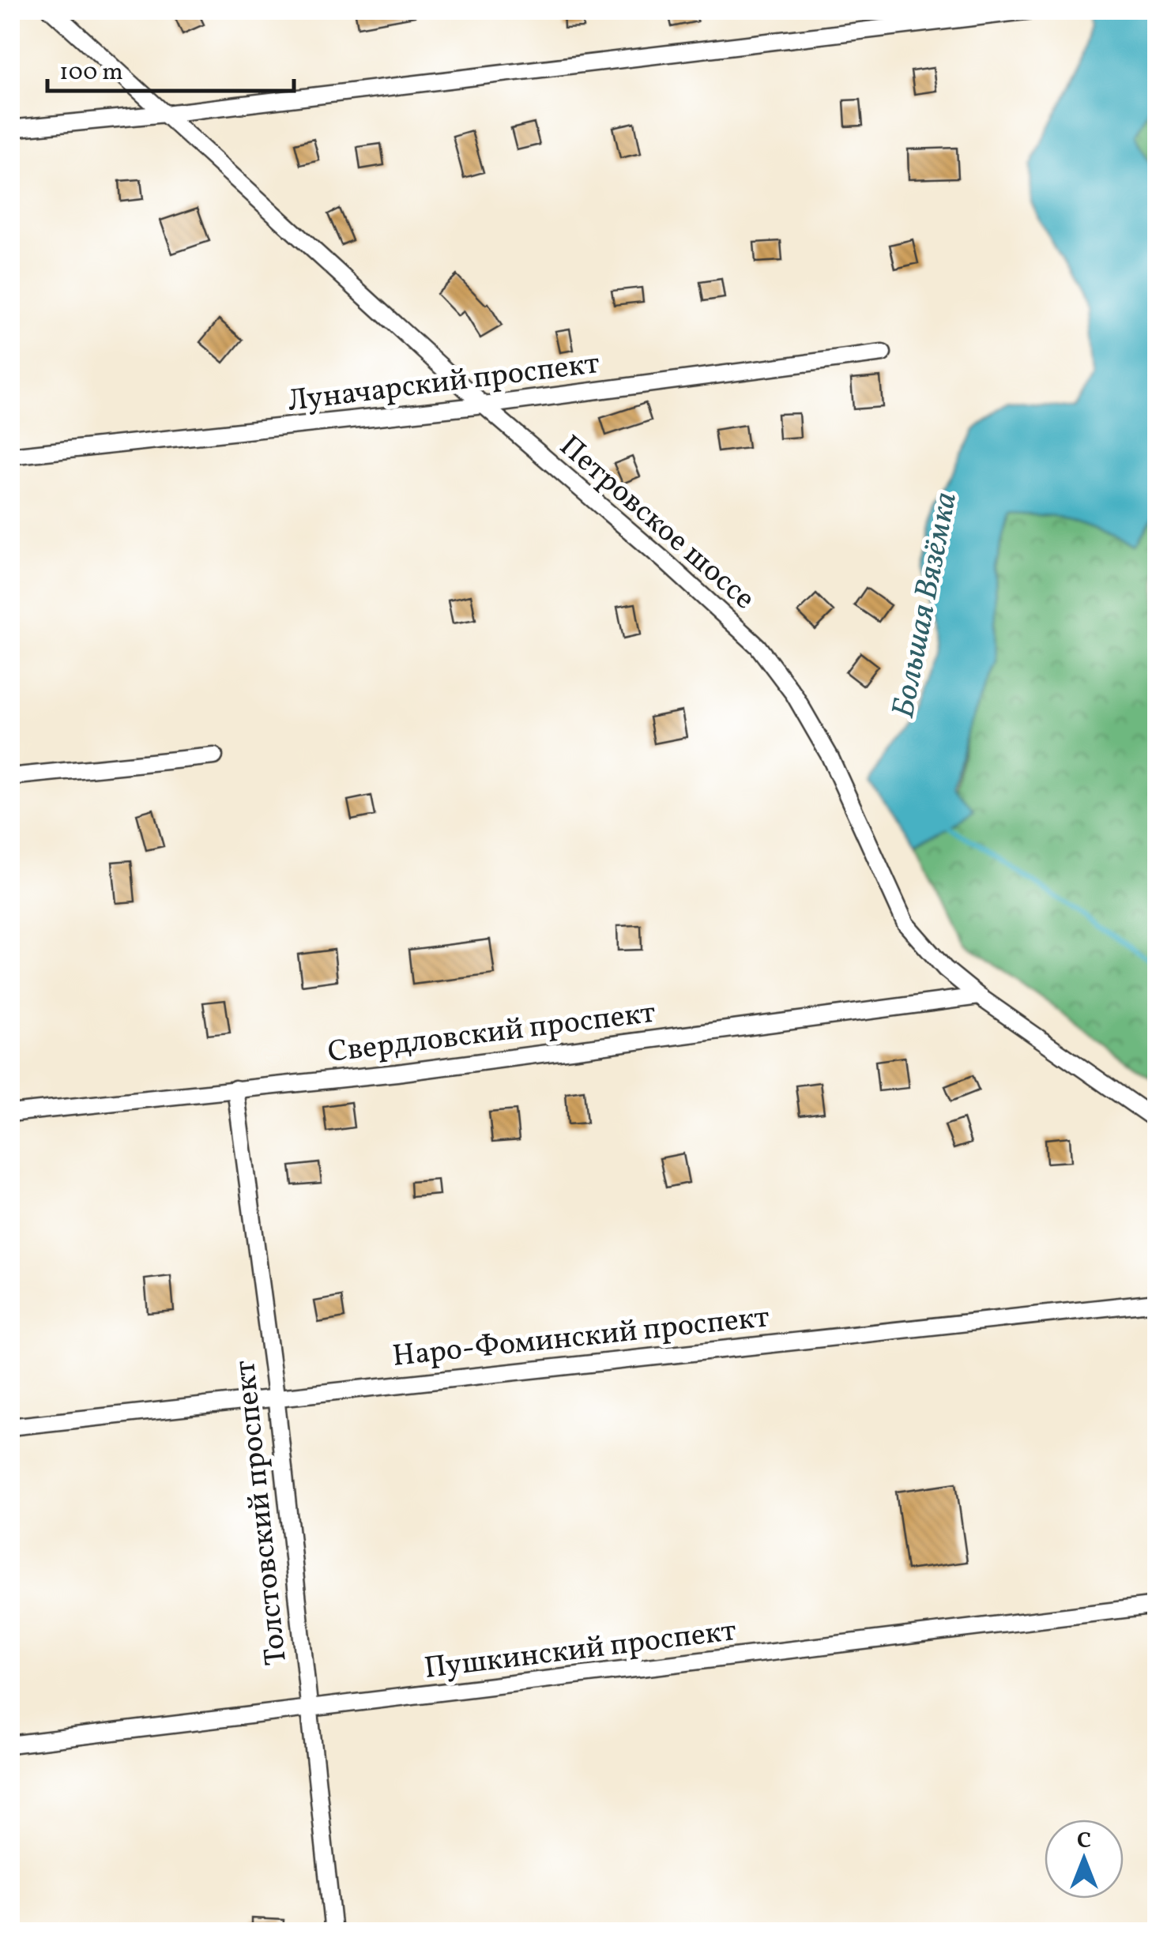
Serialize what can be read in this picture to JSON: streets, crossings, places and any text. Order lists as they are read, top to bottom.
{
  "streets": {
    "street": [
      "Луначарский проспект",
      "Петровское шоссе",
      "Свердловский проспект",
      "Наро-Фоминский проспект",
      "Толстовский проспект",
      "Пушкинский проспект"
    ]
  },
  "crossings": [
    ["Луначарский проспект", "Петровское шоссе"],
    ["Петровское шоссе", "Свердловский проспект"],
    ["Свердловский проспект", "Толстовский проспект"],
    ["Наро-Фоминский проспект", "Толстовский проспект"],
    ["Толстовский проспект", "Пушкинский проспект"]
  ],
  "water": ["Большая Вязёмка"],
  "scale_bar": "100 m",
  "north": "top"
}
